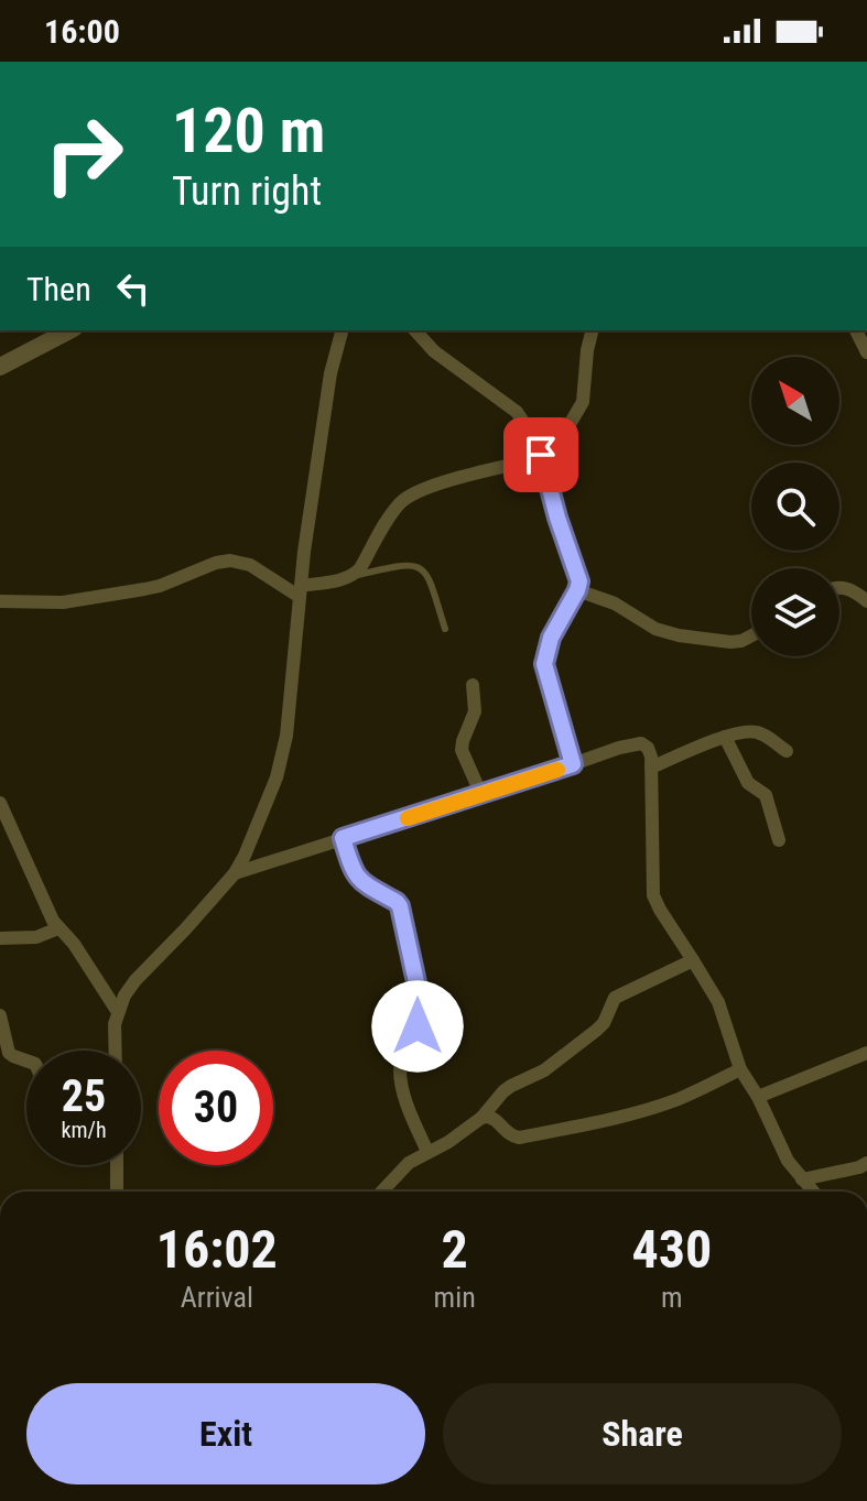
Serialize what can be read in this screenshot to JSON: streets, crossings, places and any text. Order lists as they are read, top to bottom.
{
  "north": "top left",
  "page": {
    "status": "16:00",
    "turn": ["120 m", "Turn right"],
    "then": "Then",
    "speed": "25 km/h",
    "limit": "30",
    "eta": [
      "16:02",
      "Arrival",
      "2",
      "min",
      "430",
      "m"
    ],
    "buttons": ["Exit", "Share"]
  }
}
